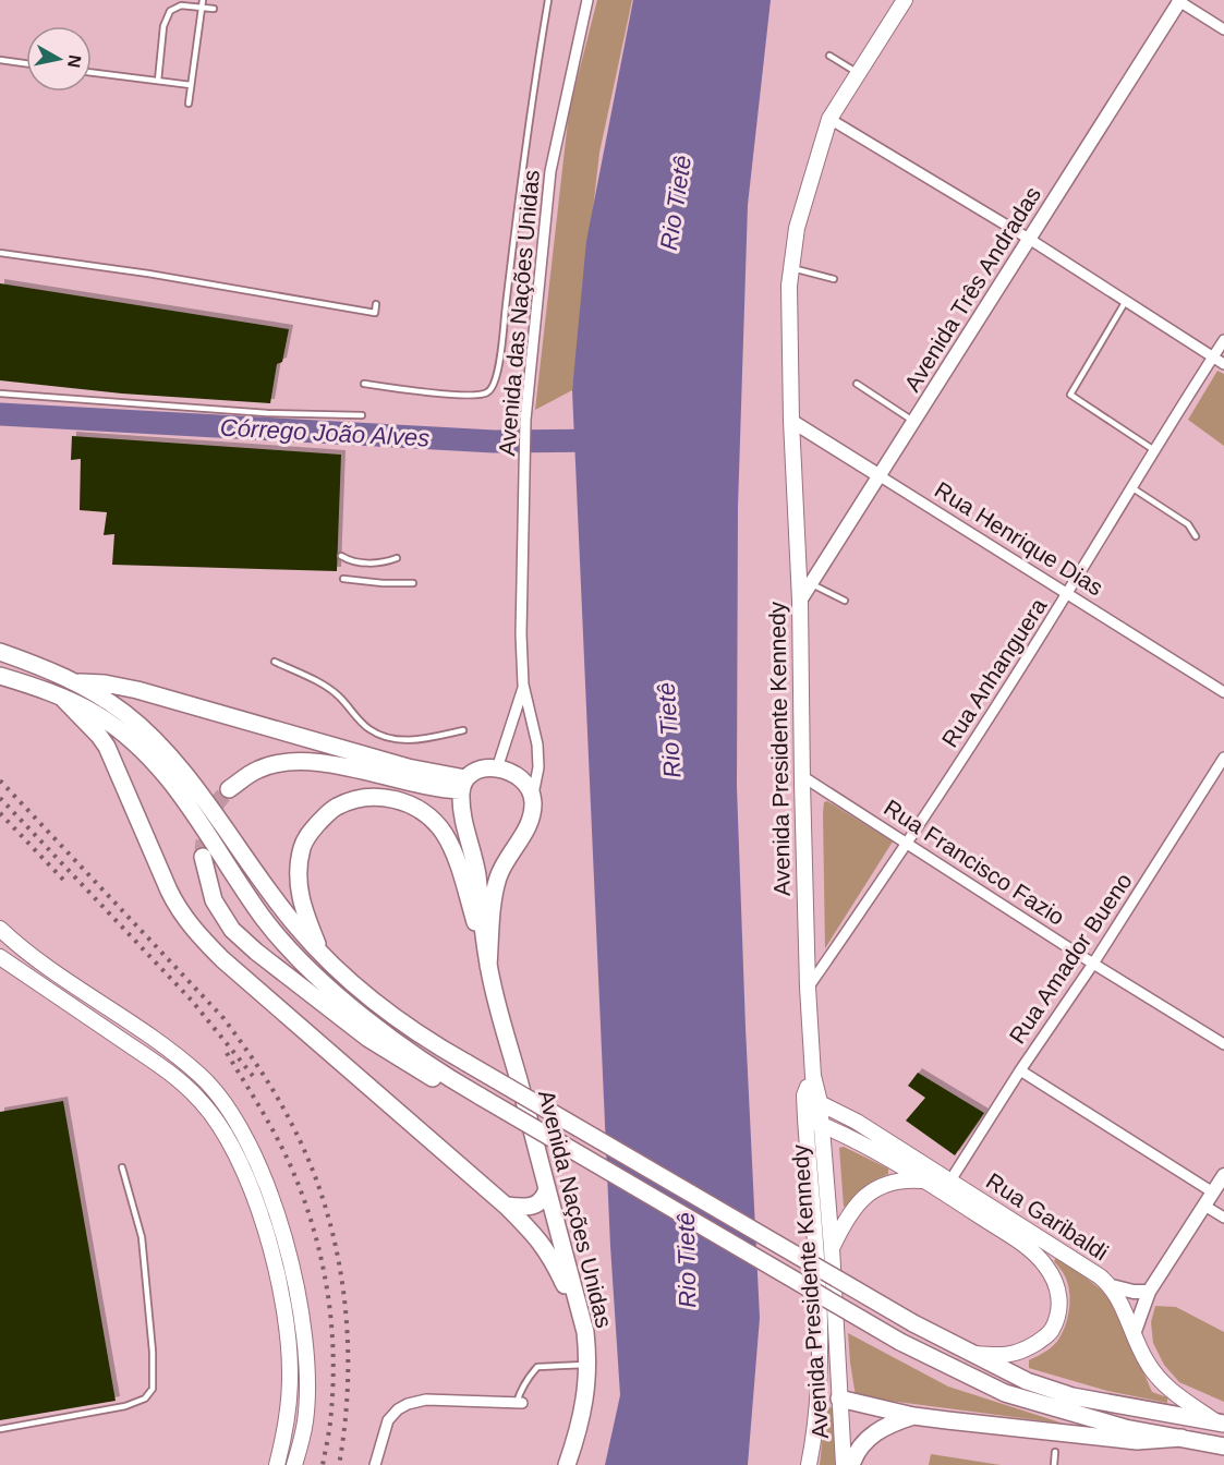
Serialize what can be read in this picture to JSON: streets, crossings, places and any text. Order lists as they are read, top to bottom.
{
  "streets": {
    "main road": ["Avenida Presidente Kennedy", "Avenida Nações Unidas", "Rua Garibaldi"],
    "street": [
      "Avenida Três Andradas",
      "Avenida das Nações Unidas",
      "Rua Henrique Dias",
      "Rua Anhanguera",
      "Rua Francisco Fazio",
      "Rua Amador Bueno"
    ]
  },
  "crossings": [
    ["Avenida Três Andradas", "Rua Henrique Dias"],
    ["Avenida Três Andradas", "Avenida Presidente Kennedy"],
    ["Rua Henrique Dias", "Rua Anhanguera"],
    ["Rua Henrique Dias", "Avenida Presidente Kennedy"],
    ["Rua Anhanguera", "Avenida Presidente Kennedy"],
    ["Rua Anhanguera", "Rua Francisco Fazio"],
    ["Avenida Presidente Kennedy", "Rua Francisco Fazio"],
    ["Avenida Presidente Kennedy", "Rua Garibaldi"],
    ["Rua Francisco Fazio", "Rua Amador Bueno"],
    ["Rua Amador Bueno", "Rua Garibaldi"]
  ],
  "water": ["Rio Tietê", "Córrego João Alves"],
  "north": "right"
}
